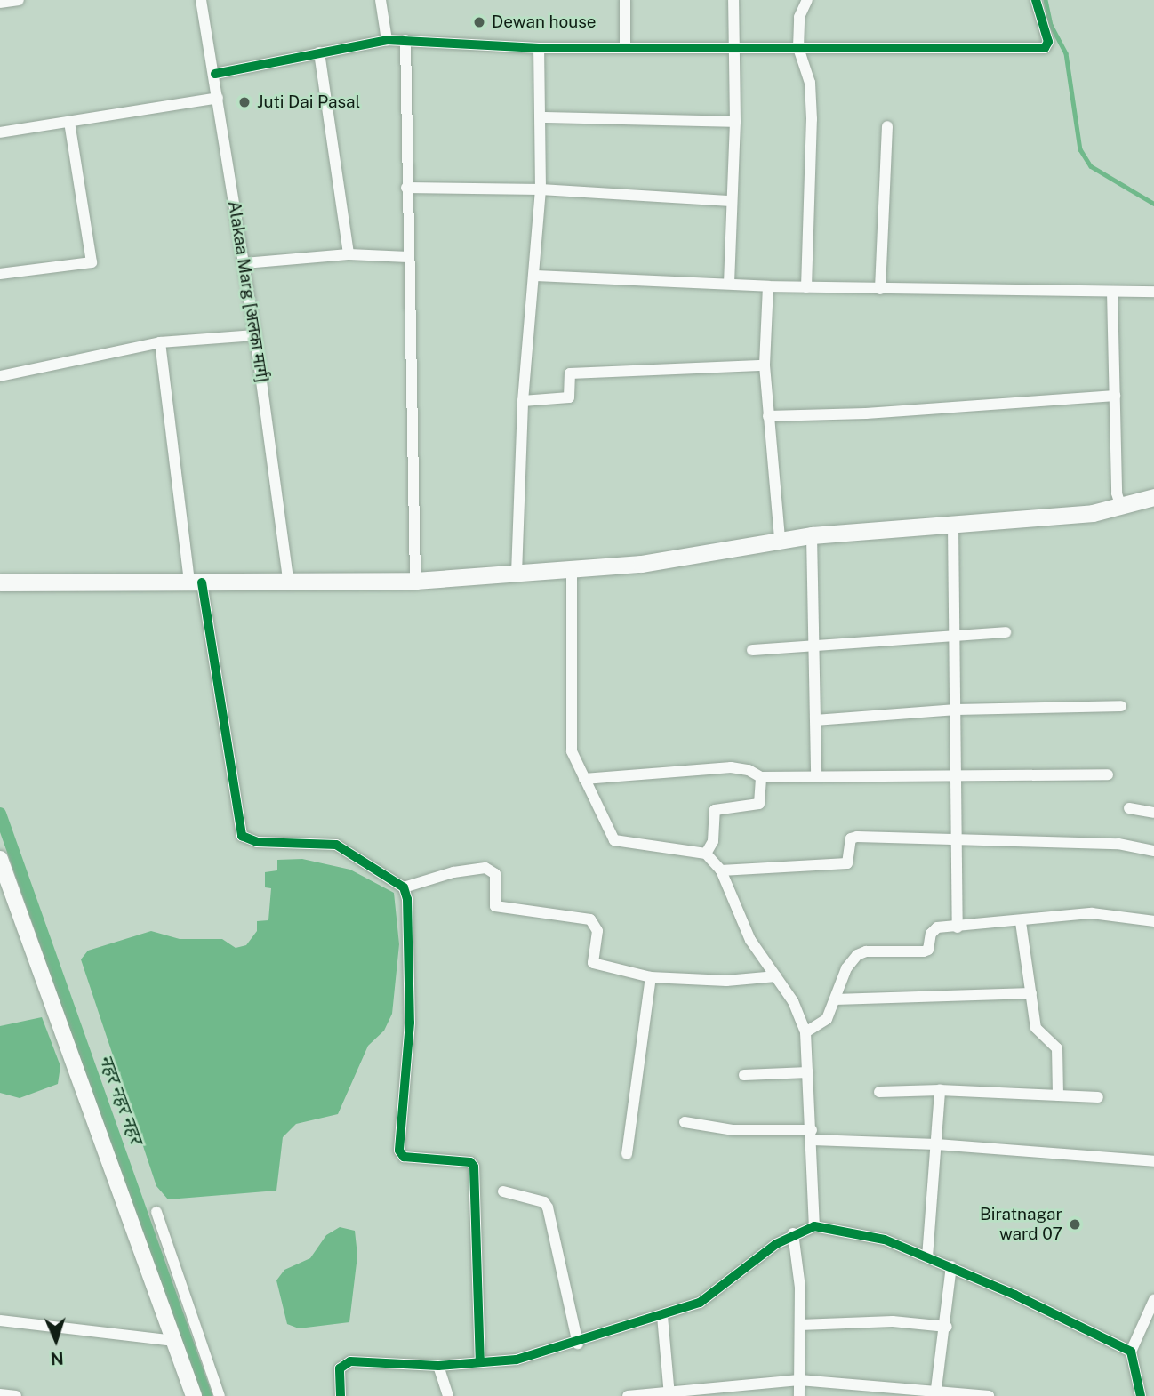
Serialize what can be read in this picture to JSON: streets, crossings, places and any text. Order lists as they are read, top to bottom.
{
  "streets": {
    "street": ["Alakaa Marg [अलका मार्ग]"]
  },
  "water": ["नहर नहर नहर"],
  "places": ["Dewan house", "Juti Dai Pasal", "Biratnagar ward 07"],
  "north": "bottom"
}
